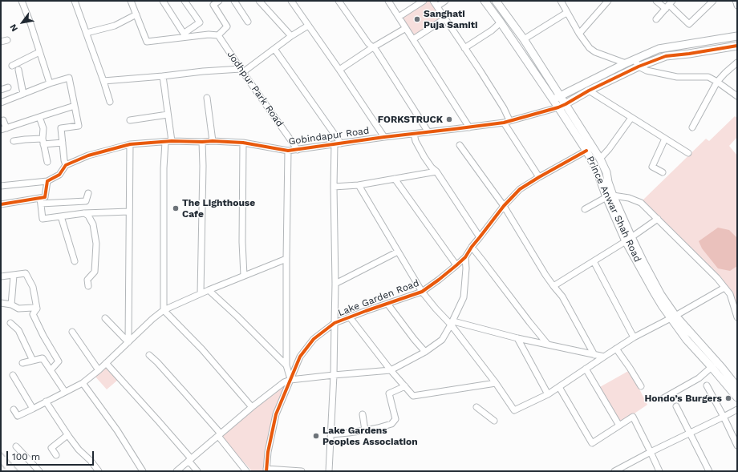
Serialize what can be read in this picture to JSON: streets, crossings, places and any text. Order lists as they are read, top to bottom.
{
  "streets": {
    "main road": ["Gobindapur Road", "Prince Anwar Shah Road"],
    "street": ["Jodhpur Park Road", "Lake Garden Road"]
  },
  "crossings": [
    ["Jodhpur Park Road", "Gobindapur Road"],
    ["Gobindapur Road", "Prince Anwar Shah Road"],
    ["Prince Anwar Shah Road", "Lake Garden Road"]
  ],
  "places": [
    "Sanghati Puja Samiti",
    "FORKSTRUCK",
    "The Lighthouse Cafe",
    "Hondo’s Burgers",
    "Lake Gardens Peoples Association"
  ],
  "scale_bar": "100 m",
  "north": "bottom left"
}
